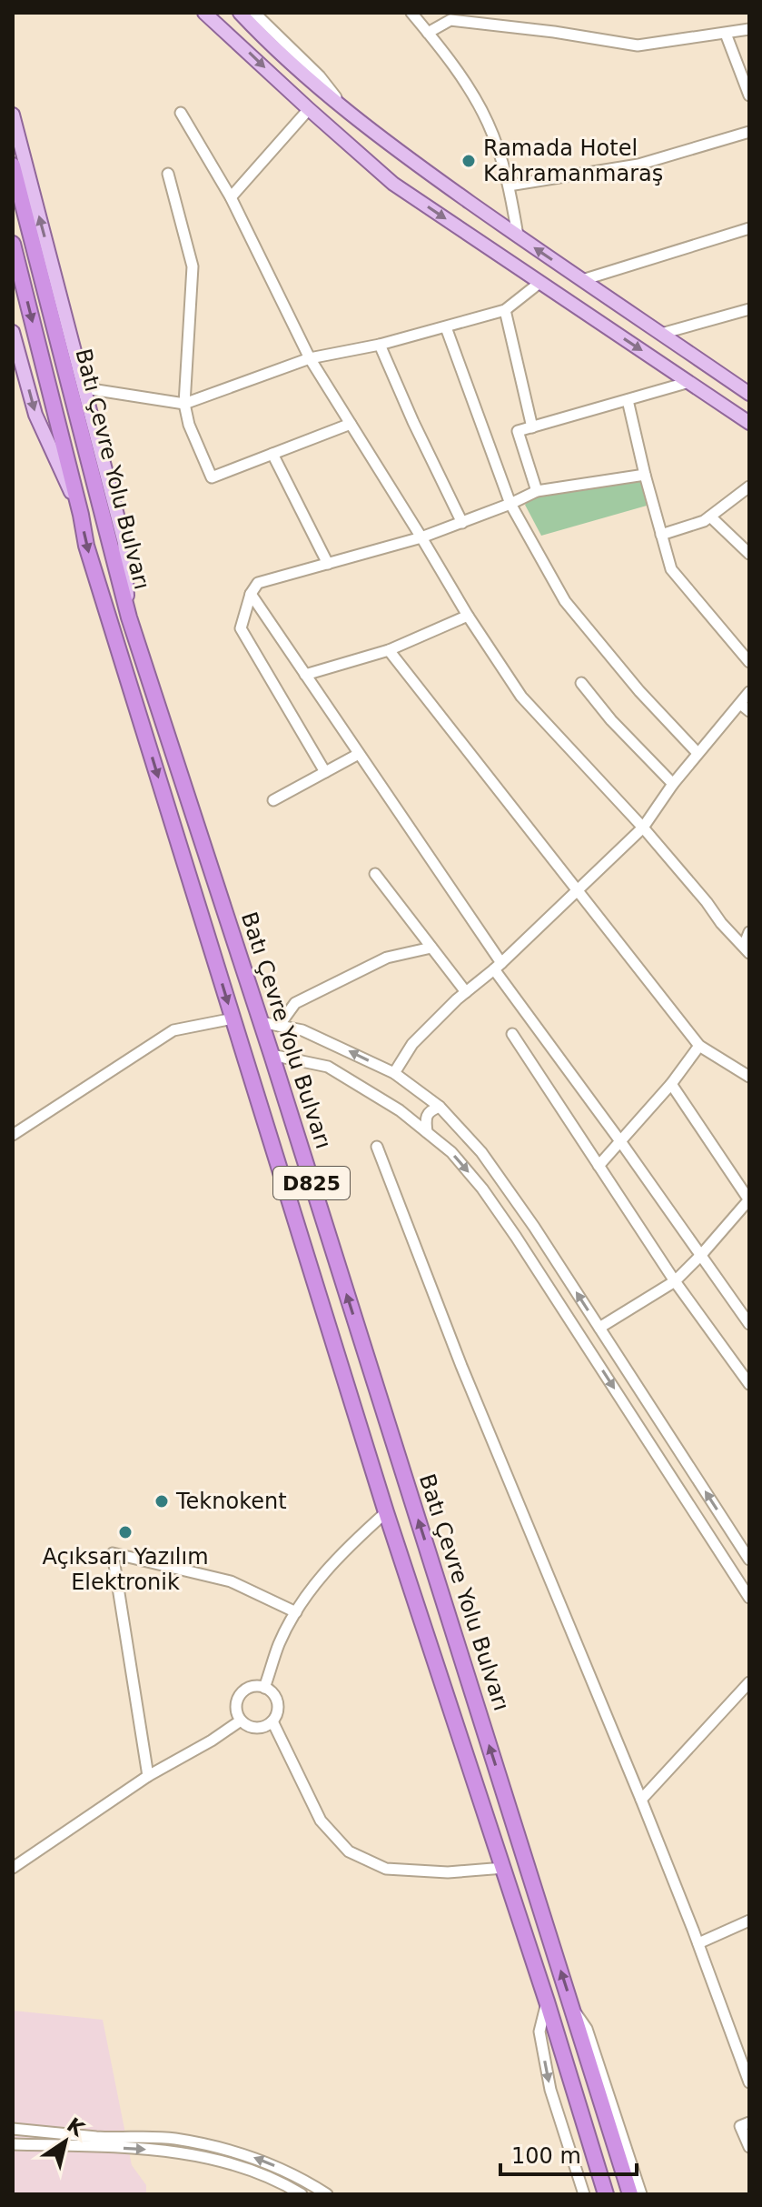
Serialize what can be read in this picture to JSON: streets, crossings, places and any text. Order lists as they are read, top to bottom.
{
  "streets": {
    "highway": ["Batı Çevre Yolu Bulvarı", "D825"]
  },
  "places": ["Ramada Hotel Kahramanmaraş", "Teknokent", "Açıksarı Yazılım Elektronik"],
  "scale_bar": "100 m",
  "north": "top right"
}
